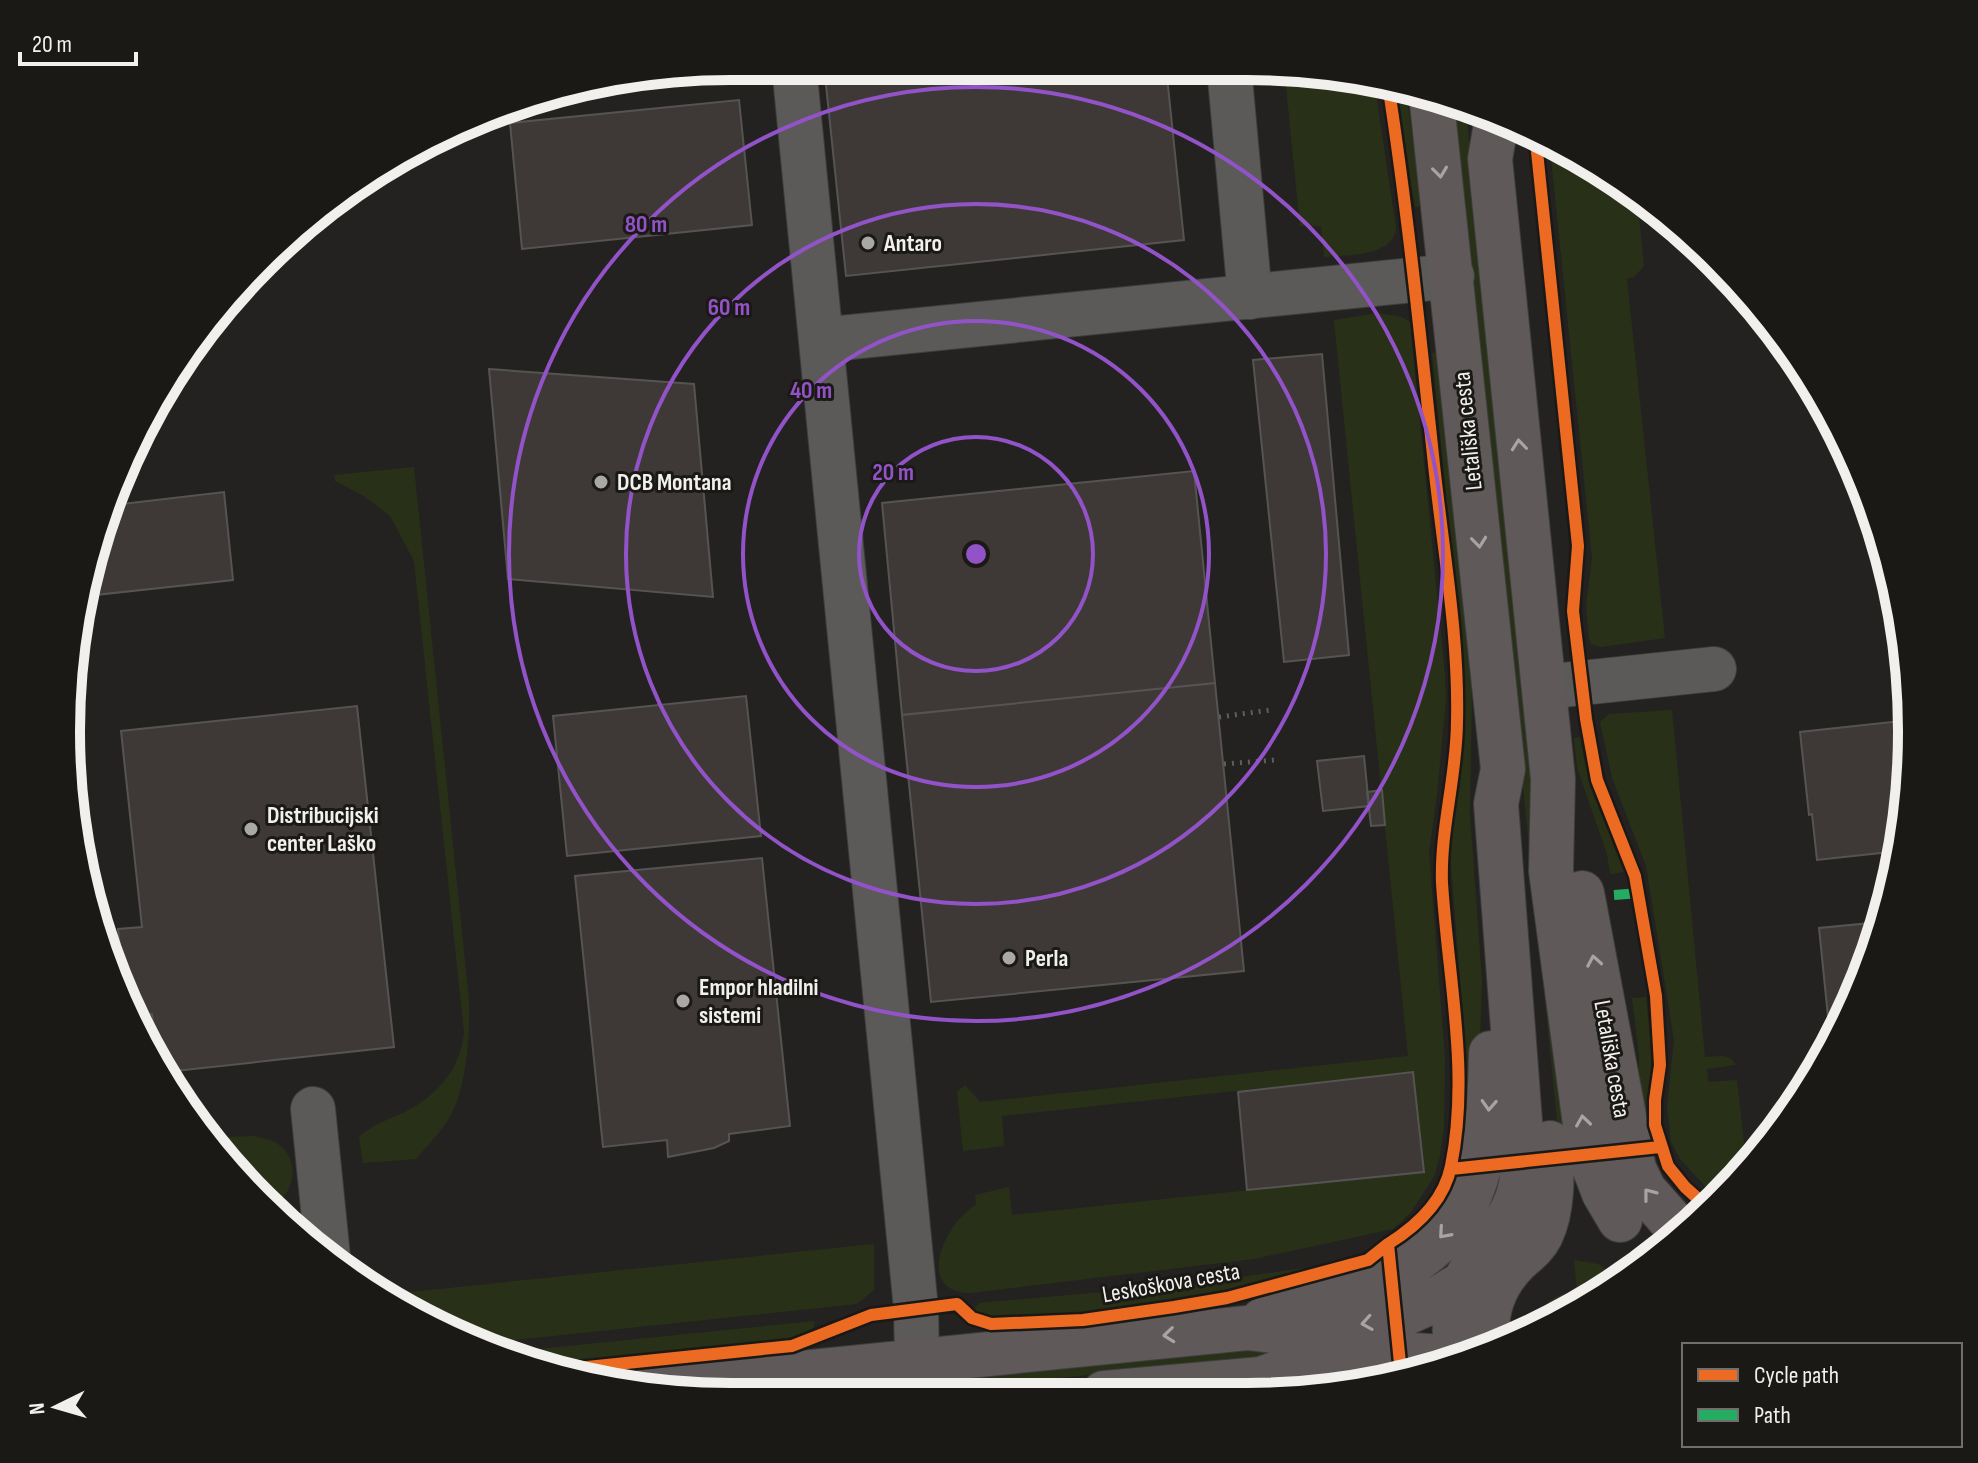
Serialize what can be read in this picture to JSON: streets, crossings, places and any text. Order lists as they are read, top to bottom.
{
  "streets": {
    "main road": ["Letališka cesta", "Leskoškova cesta"]
  },
  "crossings": [
    ["Letališka cesta", "Leskoškova cesta"]
  ],
  "one_way": ["Leskoškova cesta"],
  "places": [
    "Antaro",
    "DCB Montana",
    "Distribucijski center Laško",
    "Perla",
    "Empor hladilni sistemi"
  ],
  "legend": ["Cycle path", "Path"],
  "scale_bar": "20 m",
  "north": "left",
  "rings": [
    "80 m",
    "60 m",
    "40 m",
    "20 m"
  ]
}
